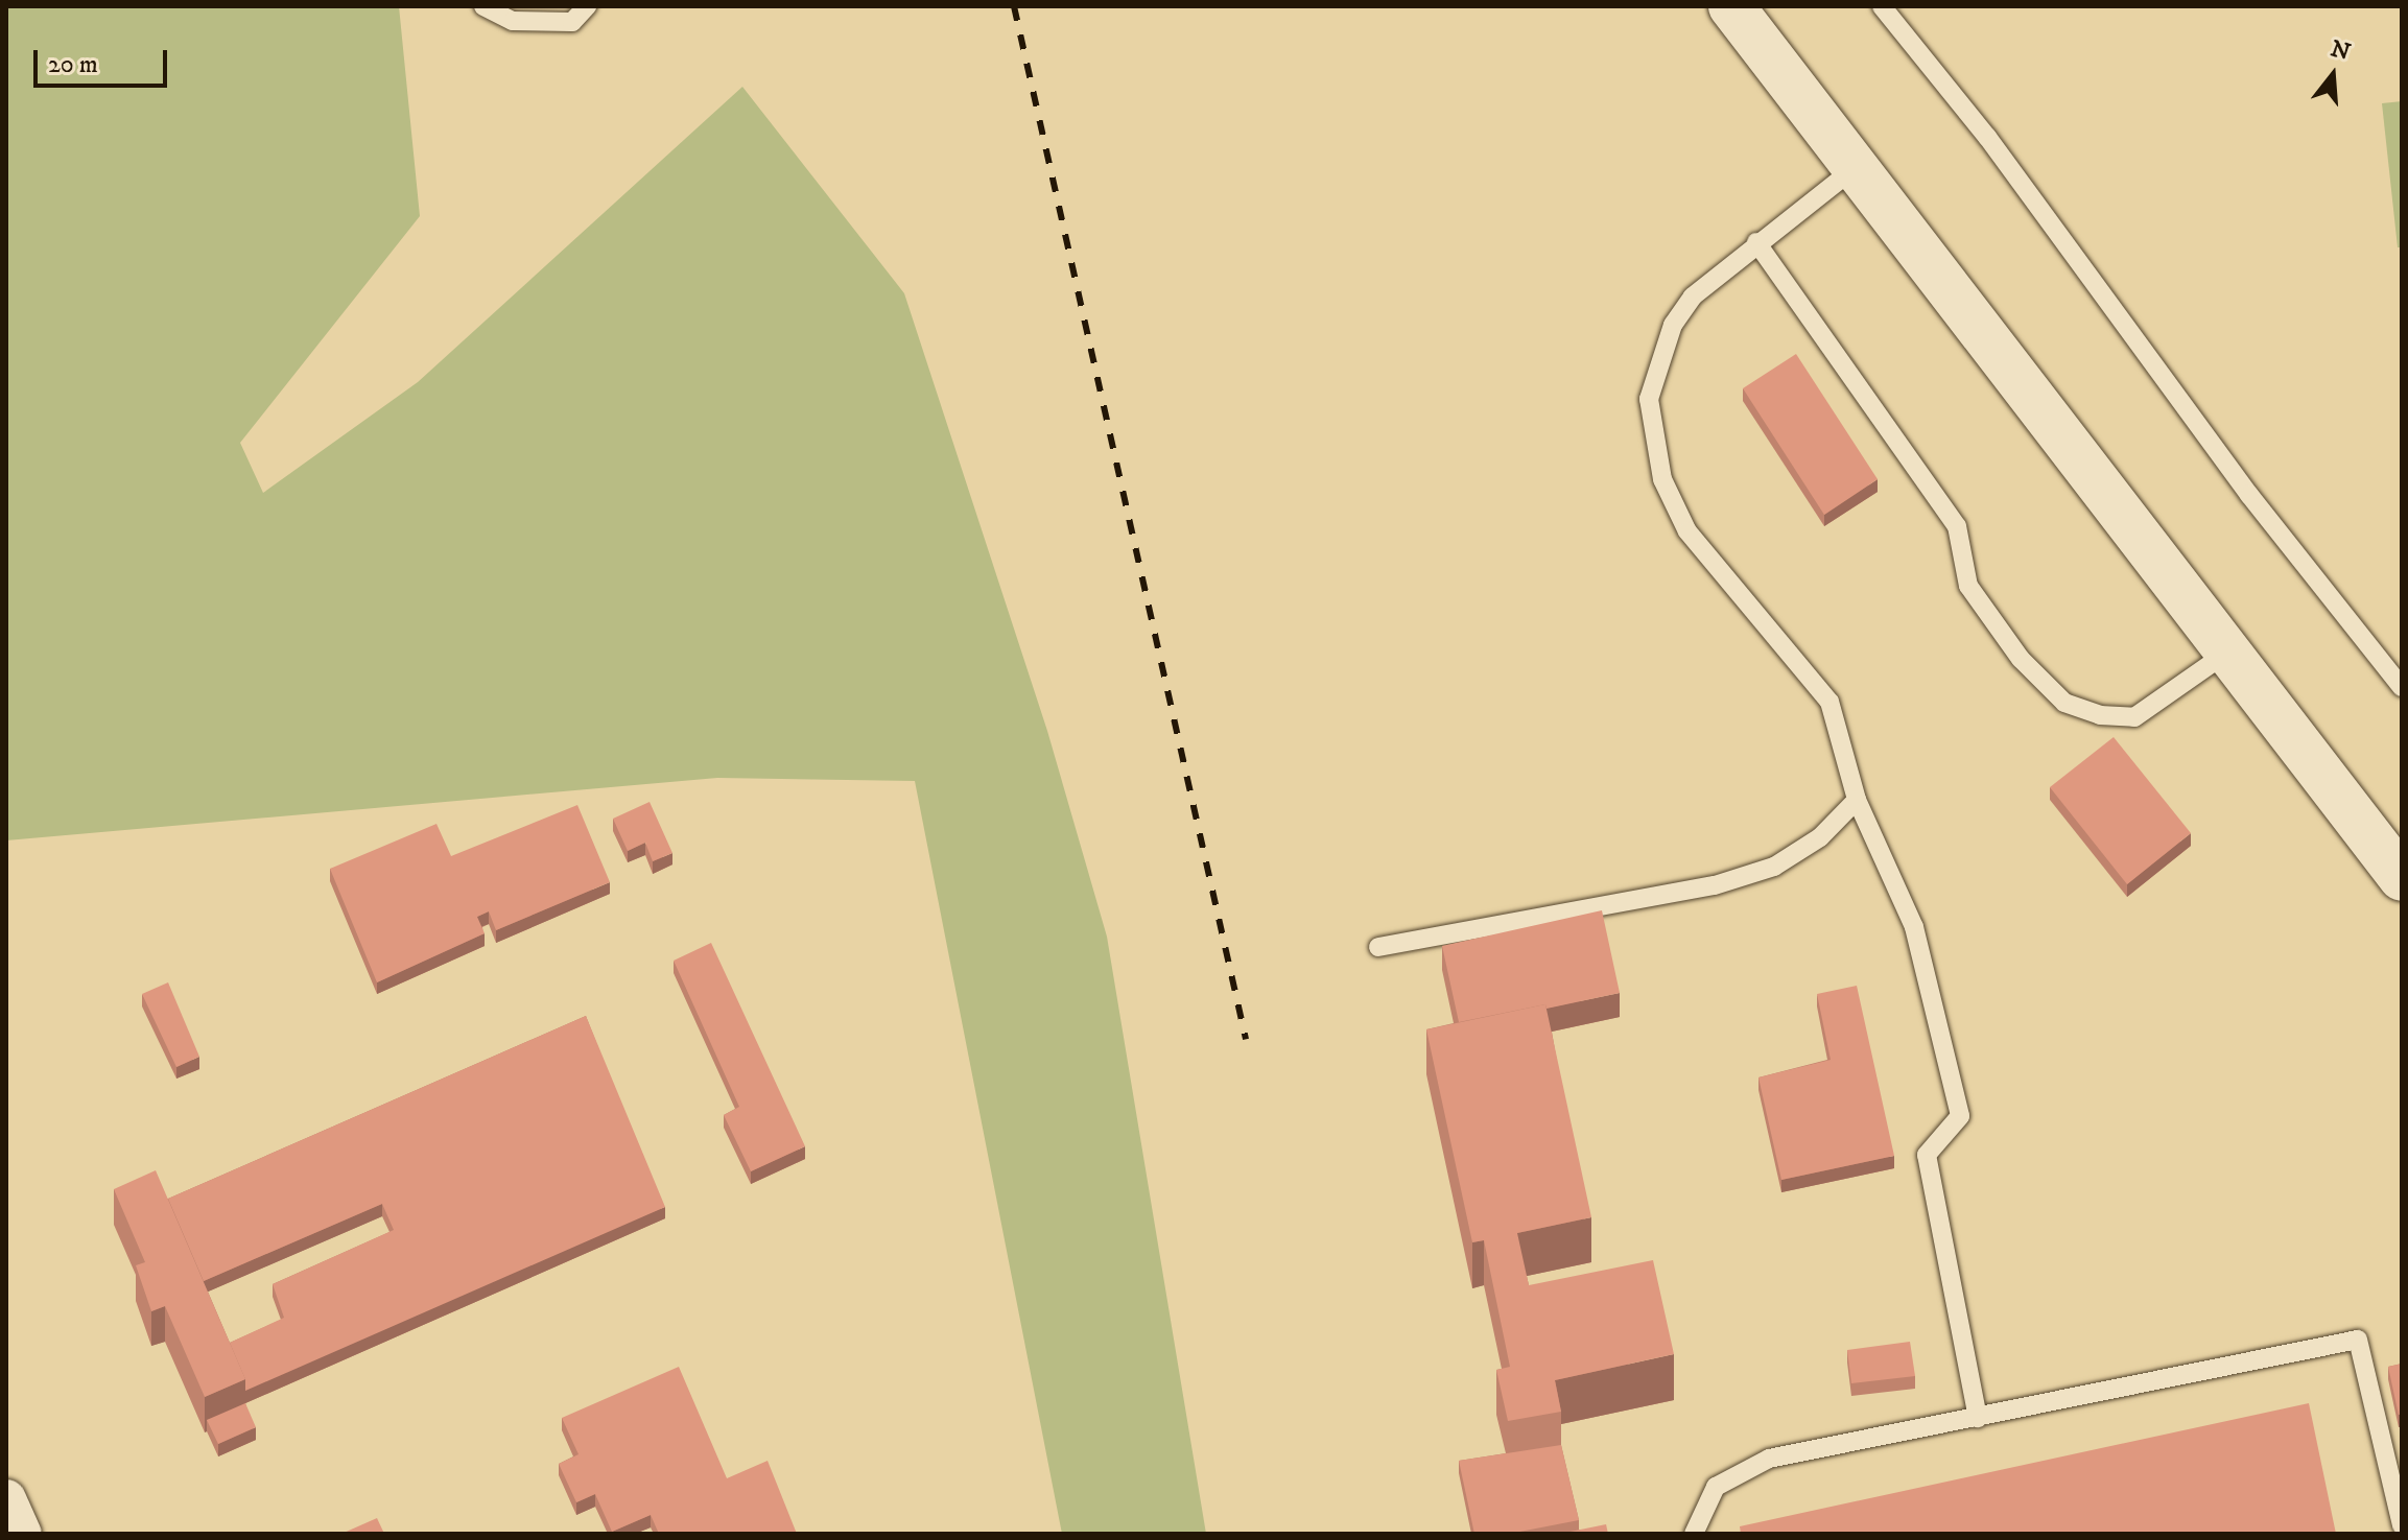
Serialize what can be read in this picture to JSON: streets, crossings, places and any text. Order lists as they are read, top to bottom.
{
  "scale_bar": "20 m",
  "north": "top"
}
